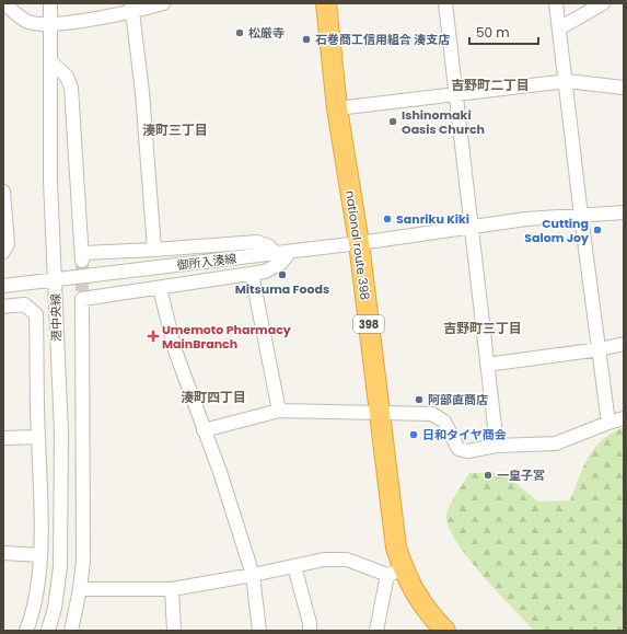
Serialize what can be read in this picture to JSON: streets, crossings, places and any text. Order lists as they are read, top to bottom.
{
  "streets": {
    "highway": ["national route 398", "398"],
    "street": ["御所入湊線", "港中央線"]
  },
  "crossings": [
    ["national route 398", "御所入湊線"],
    ["御所入湊線", "港中央線"]
  ],
  "districts": [
    "吉野町二丁目",
    "湊町三丁目",
    "吉野町三丁目",
    "湊町四丁目"
  ],
  "places": {
    "other": [
      "松厳寺",
      "石巻商工信用組合 湊支店",
      "Ishinomaki Oasis Church",
      "Sanriku Kiki",
      "Cutting Salom Joy",
      "Mitsuma Foods",
      "阿部直商店",
      "日和タイヤ商会",
      "一皇子宮"
    ],
    "health": ["Umemoto Pharmacy MainBranch"]
  },
  "scale_bar": "50 m"
}
